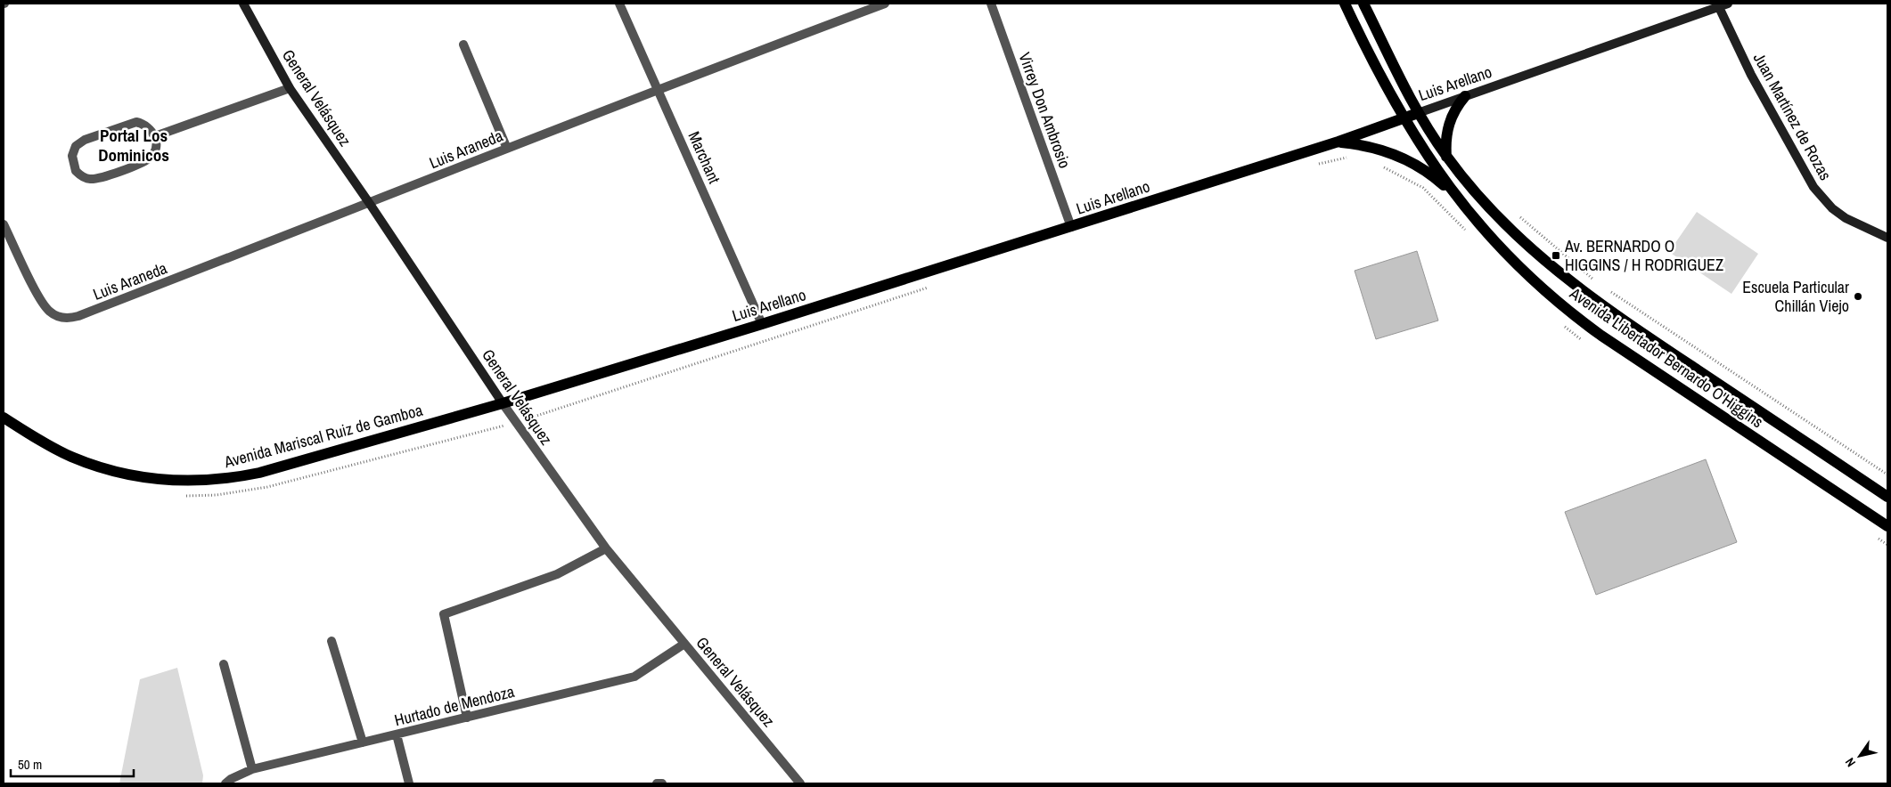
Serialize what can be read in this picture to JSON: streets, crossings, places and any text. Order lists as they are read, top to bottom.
{
  "streets": {
    "main road": ["Luis Arellano", "Avenida Libertador Bernardo O'Higgins", "Avenida Mariscal Ruiz de Gamboa"],
    "street": [
      "General Velásquez",
      "Virrey Don Ambrosio",
      "Juan Martínez de Rozas",
      "Luis Araneda",
      "Marchant",
      "Hurtado de Mendoza"
    ]
  },
  "crossings": [
    ["Luis Arellano", "General Velásquez"],
    ["Luis Arellano", "Virrey Don Ambrosio"],
    ["Luis Arellano", "Juan Martínez de Rozas"],
    ["Luis Arellano", "Marchant"],
    ["Luis Arellano", "Avenida Libertador Bernardo O'Higgins"],
    ["Luis Arellano", "Avenida Mariscal Ruiz de Gamboa"],
    ["General Velásquez", "Luis Araneda"],
    ["General Velásquez", "Avenida Mariscal Ruiz de Gamboa"],
    ["General Velásquez", "Hurtado de Mendoza"],
    ["Luis Araneda", "Marchant"]
  ],
  "districts": ["Portal Los Dominicos"],
  "places": {
    "transit": ["Av. BERNARDO O HIGGINS / H RODRIGUEZ"],
    "other": ["Escuela Particular Chillán Viejo"]
  },
  "scale_bar": "50 m",
  "north": "bottom left"
}
